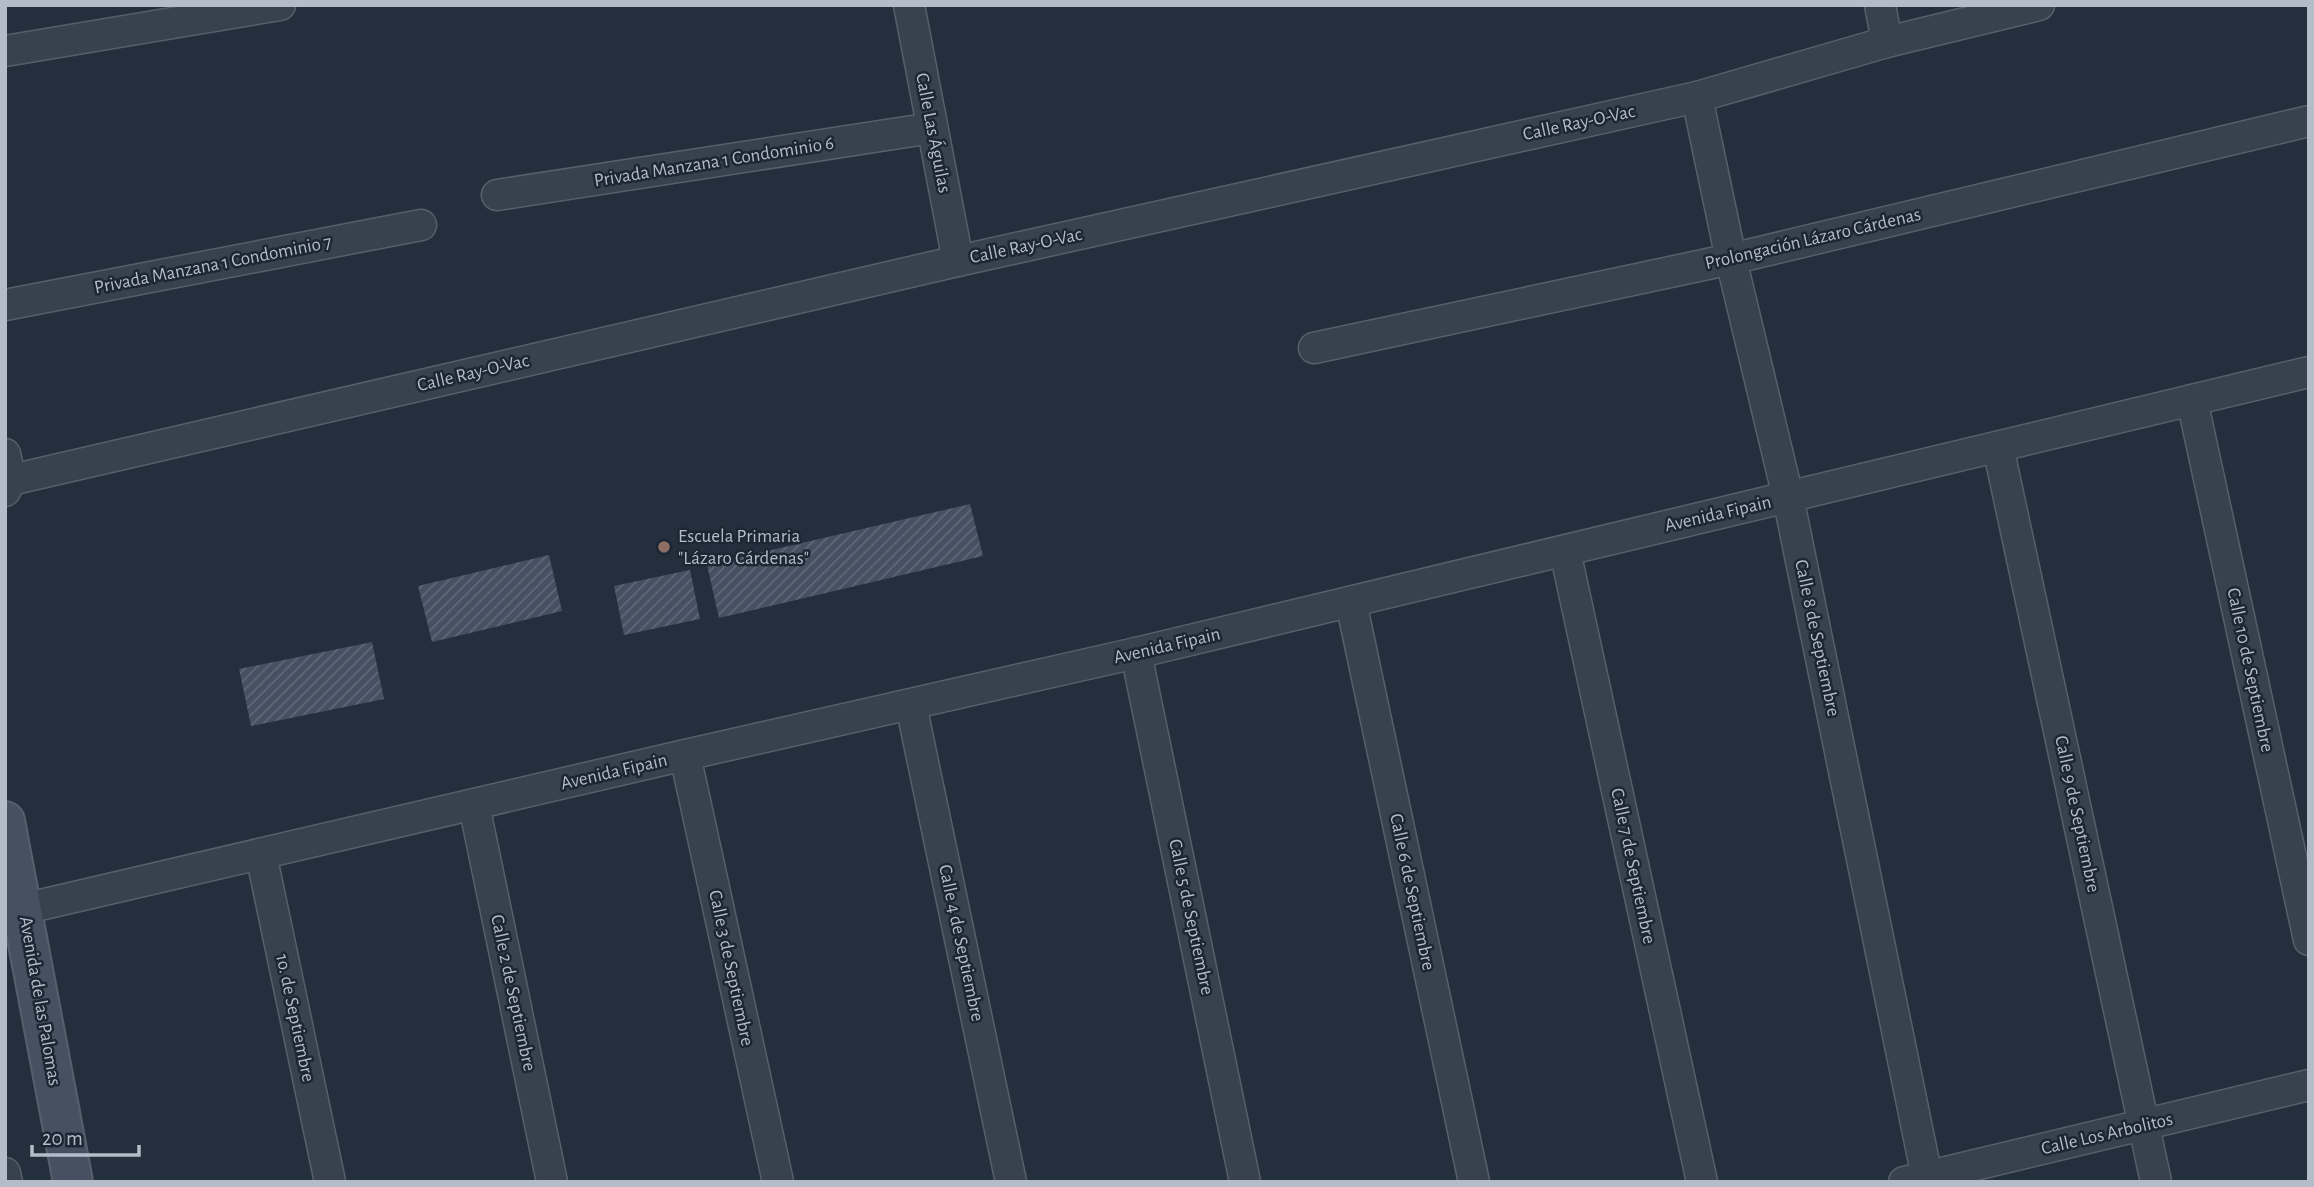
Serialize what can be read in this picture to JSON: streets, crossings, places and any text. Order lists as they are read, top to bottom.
{
  "streets": {
    "main road": ["Avenida de las Palomas"],
    "street": [
      "Calle Ray-O-Vac",
      "Calle Las Águilas",
      "Privada Manzana 1 Condominio 6",
      "Prolongación Lázaro Cárdenas",
      "Privada Manzana 1 Condominio 7",
      "Avenida Fipain",
      "Calle 8 de Septiembre",
      "Calle 10 de Septiembre",
      "Calle 9 de Septiembre",
      "Calle 7 de Septiembre",
      "Calle 6 de Septiembre",
      "Calle 5 de Septiembre",
      "Calle 4 de Septiembre",
      "Calle 3 de Septiembre",
      "Calle 2 de Septiembre",
      "1o. de Septiembre",
      "Calle Los Arbolitos"
    ]
  },
  "crossings": [
    ["Calle Ray-O-Vac", "Calle Las Águilas"],
    ["Calle Ray-O-Vac", "Calle 8 de Septiembre"],
    ["Calle Las Águilas", "Privada Manzana 1 Condominio 6"],
    ["Prolongación Lázaro Cárdenas", "Calle 8 de Septiembre"],
    ["Avenida Fipain", "Calle 8 de Septiembre"],
    ["Avenida Fipain", "Calle 10 de Septiembre"],
    ["Avenida Fipain", "Calle 9 de Septiembre"],
    ["Avenida Fipain", "Calle 7 de Septiembre"],
    ["Avenida Fipain", "Calle 6 de Septiembre"],
    ["Avenida Fipain", "Calle 5 de Septiembre"],
    ["Avenida Fipain", "Calle 4 de Septiembre"],
    ["Avenida Fipain", "Calle 3 de Septiembre"],
    ["Avenida Fipain", "Calle 2 de Septiembre"],
    ["Avenida Fipain", "Avenida de las Palomas"],
    ["Avenida Fipain", "1o. de Septiembre"],
    ["Calle 8 de Septiembre", "Calle Los Arbolitos"],
    ["Calle 9 de Septiembre", "Calle Los Arbolitos"]
  ],
  "places": ["Escuela Primaria \"Lázaro Cárdenas\""],
  "scale_bar": "20 m"
}
